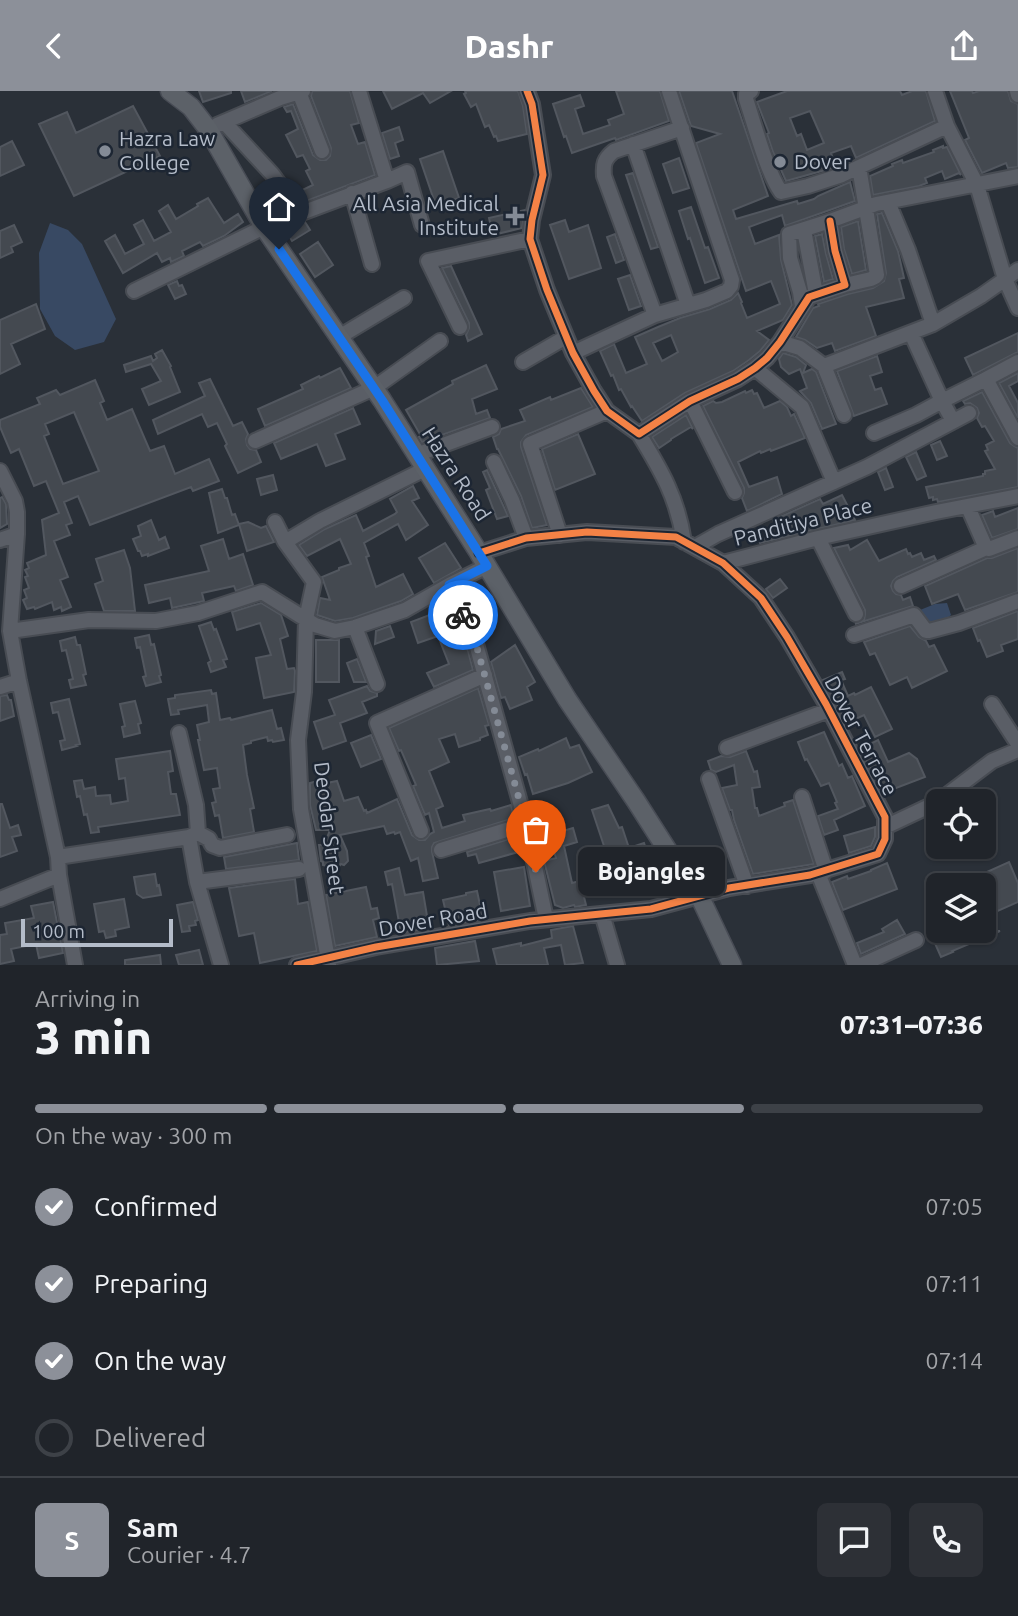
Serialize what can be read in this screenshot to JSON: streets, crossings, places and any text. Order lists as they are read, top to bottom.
{
  "streets": {
    "main road": ["Hazra Road"],
    "street": [
      "Panditiya Place",
      "Dover Terrace",
      "Deodar Street",
      "Dover Road"
    ]
  },
  "crossings": [
    ["Hazra Road", "Panditiya Place"],
    ["Hazra Road", "Dover Terrace"],
    ["Hazra Road", "Dover Road"],
    ["Panditiya Place", "Dover Terrace"],
    ["Dover Terrace", "Dover Road"],
    ["Deodar Street", "Dover Road"]
  ],
  "places": {
    "other": ["Hazra Law College", "Dover", "Bojangles"],
    "health": ["All Asia Medical Institute"]
  },
  "scale_bar": "100 m",
  "page": {
    "header": "Dashr",
    "bubble": "Bojangles",
    "scale": "100 m",
    "heading": ["3 min", "Arriving in", "07:31–07:36"],
    "panel": ["Sam", "Courier · 4.7"],
    "bar": "On the way · 300 m",
    "list": [
      ["Confirmed", "07:05"],
      ["Preparing", "07:11"],
      ["On the way", "07:14"],
      "Delivered"
    ],
    "round": "S"
  }
}
